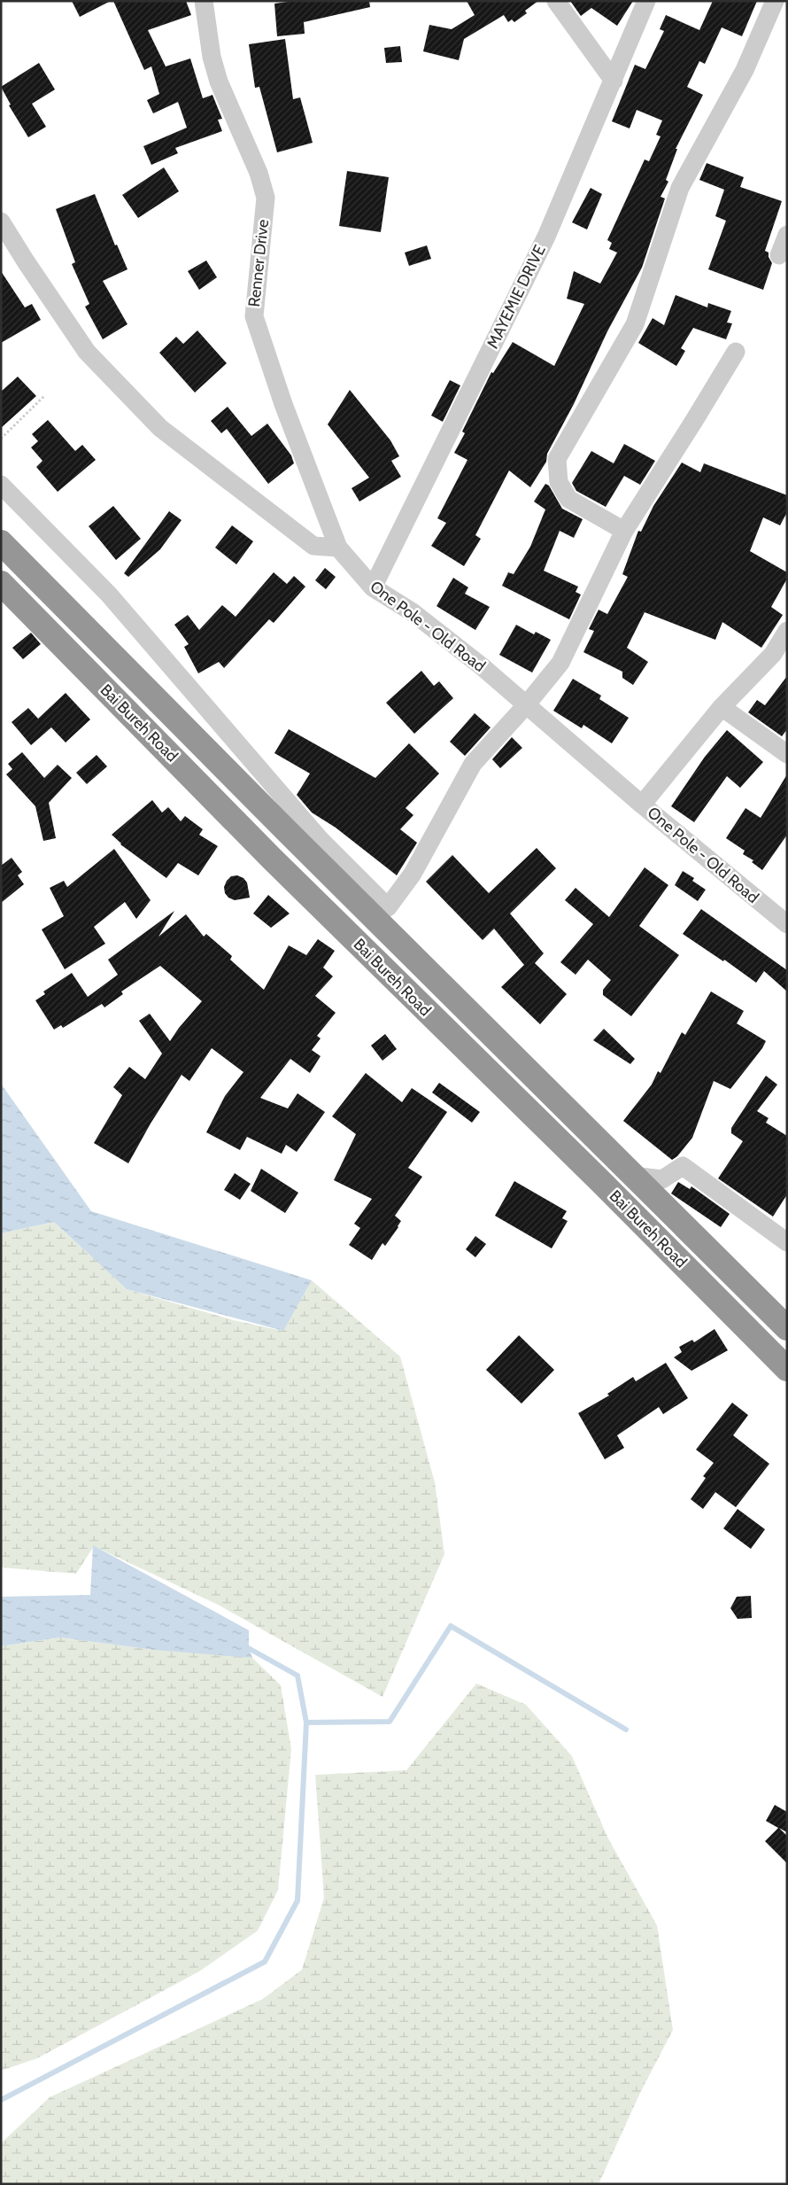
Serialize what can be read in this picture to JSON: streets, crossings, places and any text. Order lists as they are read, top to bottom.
{
  "streets": {
    "highway": ["Bai Bureh Road"],
    "street": ["Renner Drive", "MAYEMIE DRIVE", "One Pole - Old Road"]
  },
  "crossings": [
    ["Renner Drive", "One Pole - Old Road"],
    ["MAYEMIE DRIVE", "One Pole - Old Road"]
  ]
}
